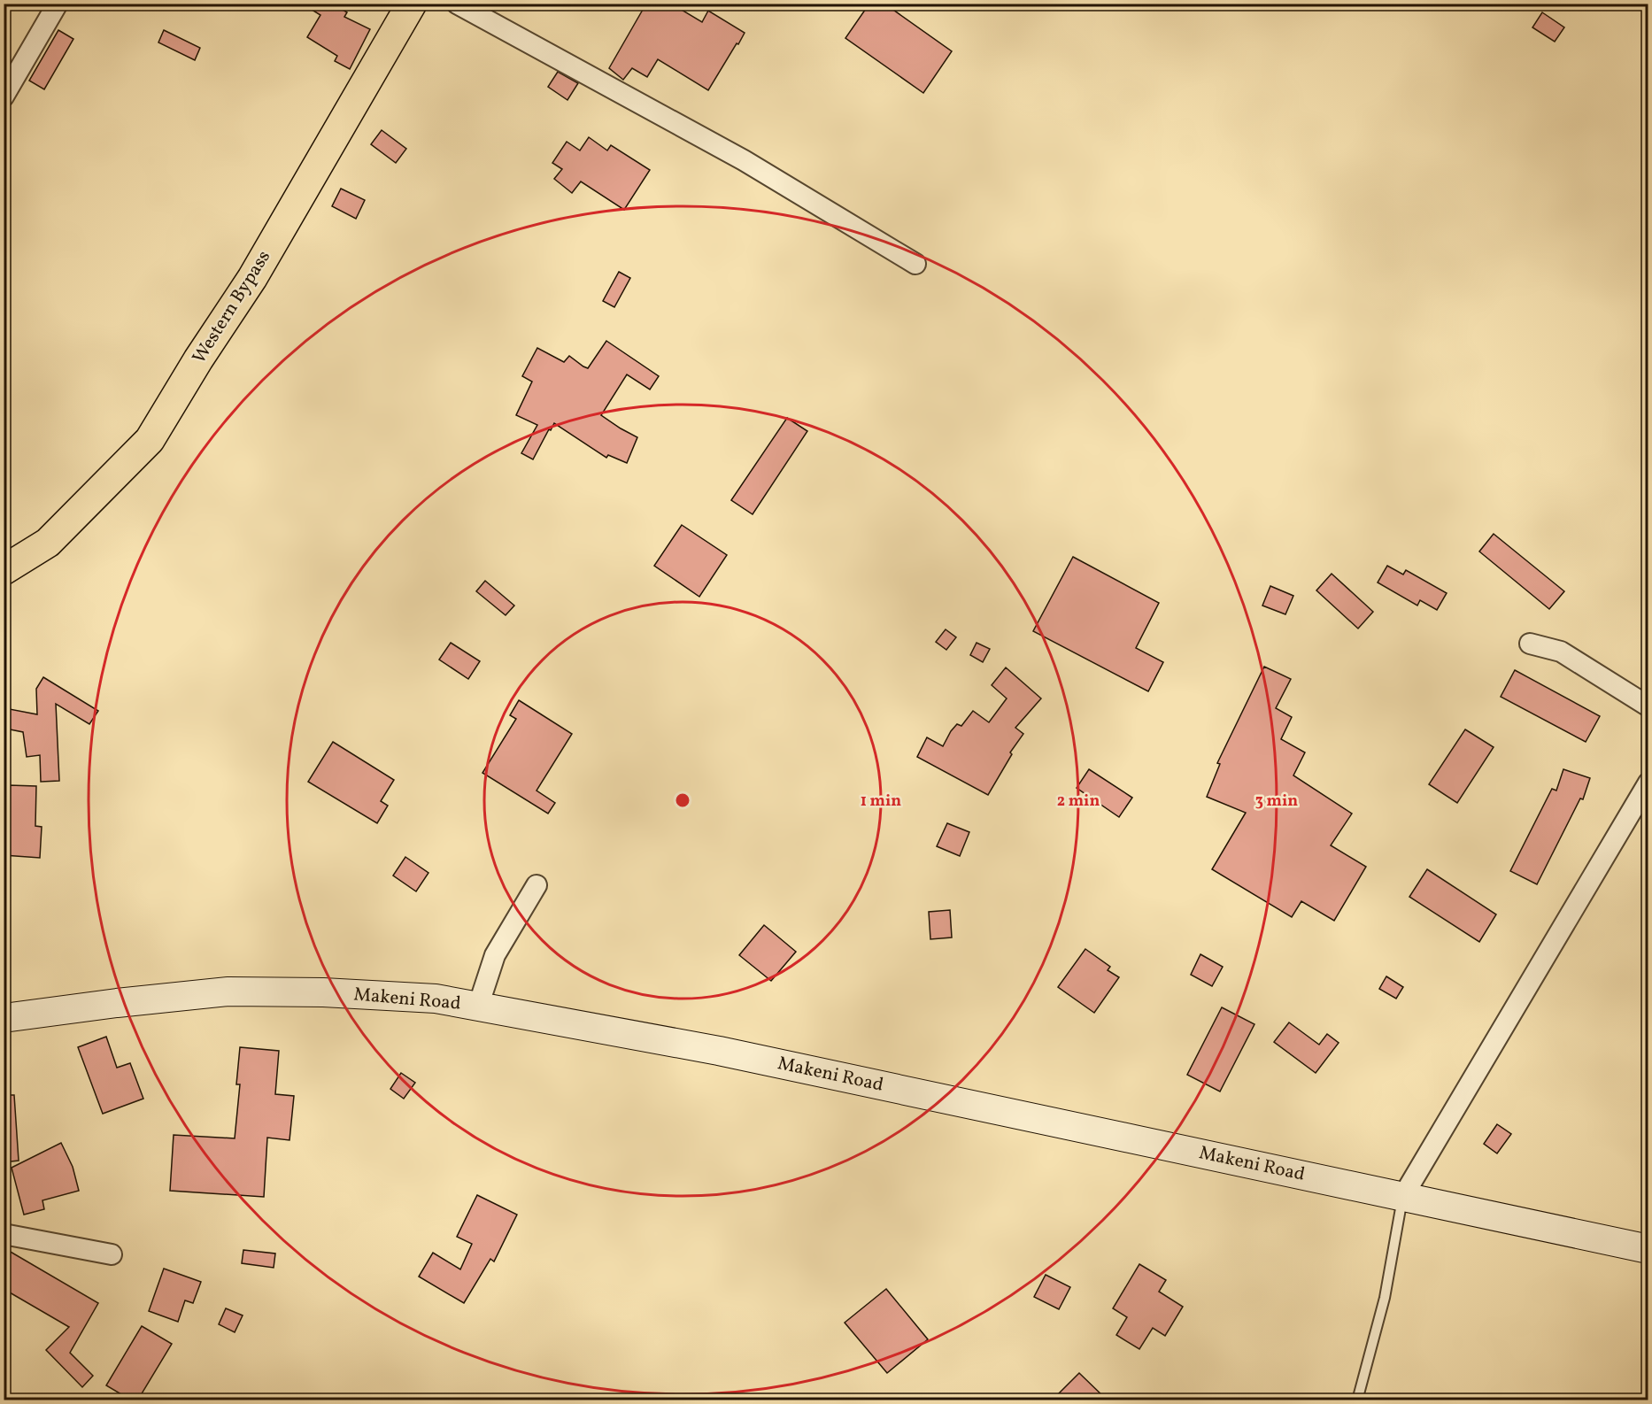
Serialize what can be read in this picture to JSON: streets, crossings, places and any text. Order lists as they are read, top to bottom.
{
  "streets": {
    "main road": ["Western Bypass", "Makeni Road"]
  },
  "rings": ["1 min", "2 min", "3 min"]
}
